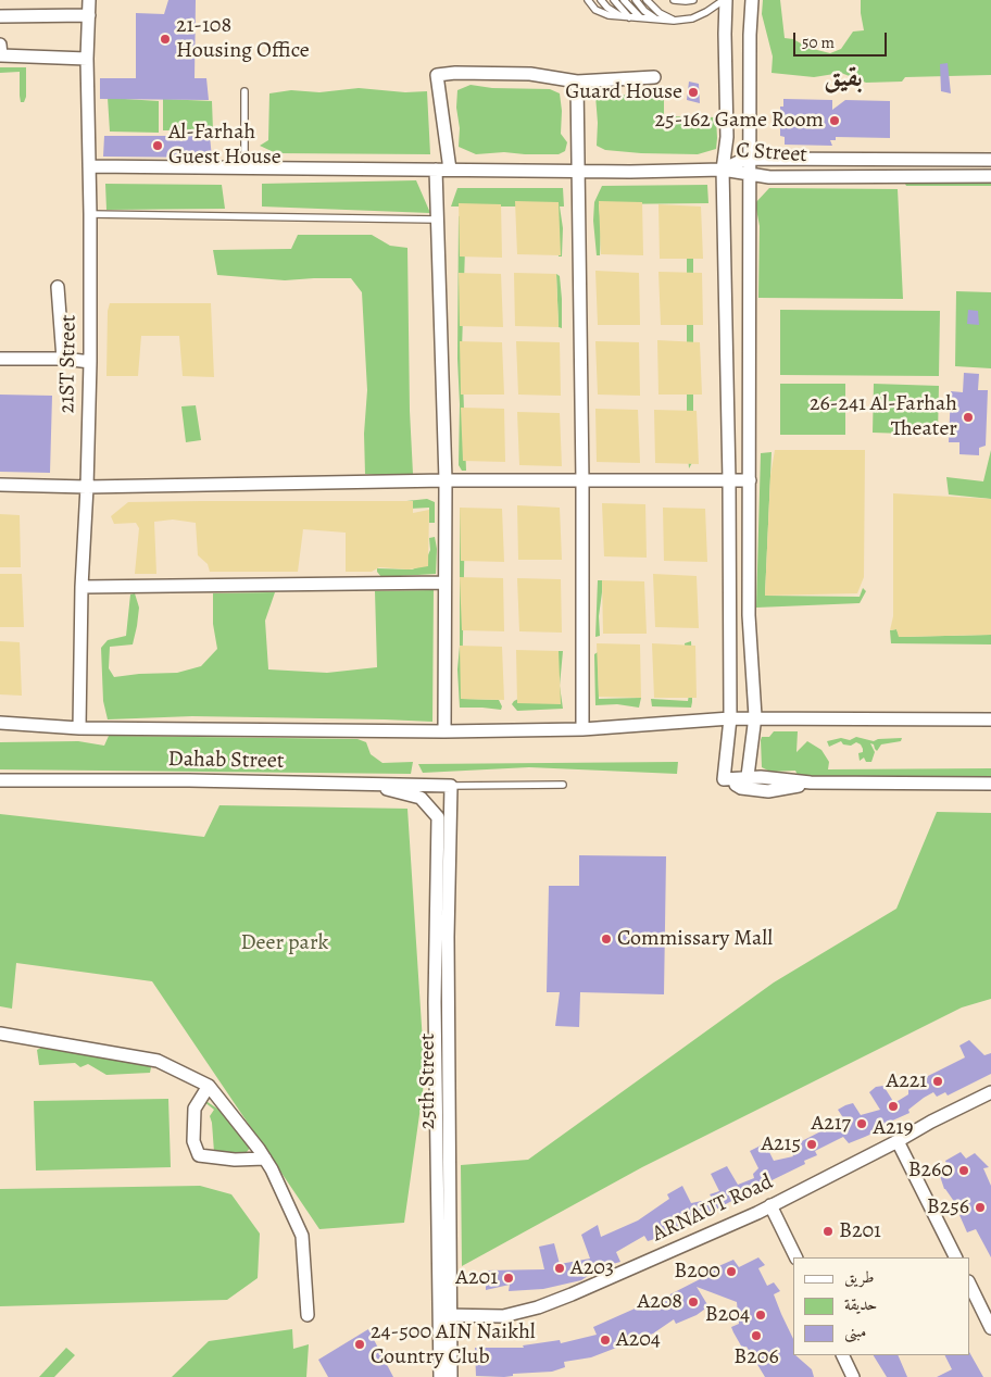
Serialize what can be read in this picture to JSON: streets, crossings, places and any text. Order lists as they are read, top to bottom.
{
  "streets": {
    "street": [
      "C Street",
      "21ST Street",
      "Dahab Street",
      "25th Street",
      "ARNAUT Road"
    ]
  },
  "crossings": [
    ["Dahab Street", "25th Street"],
    ["25th Street", "ARNAUT Road"]
  ],
  "districts": ["بقيق"],
  "parks": ["Deer park"],
  "places": [
    "21-108 Housing Office",
    "Guard House",
    "25-162 Game Room",
    "Al-Farhah Guest House",
    "26-241 Al-Farhah Theater",
    "Commissary Mall",
    "A221",
    "A219",
    "A217",
    "A215",
    "B260",
    "B256",
    "B201",
    "A203",
    "B200",
    "A201",
    "A208",
    "B204",
    "B206",
    "A204",
    "24-500 AIN Naikhl Country Club"
  ],
  "legend": ["طريق", "حديقة", "مبنى"],
  "scale_bar": "50 m"
}
